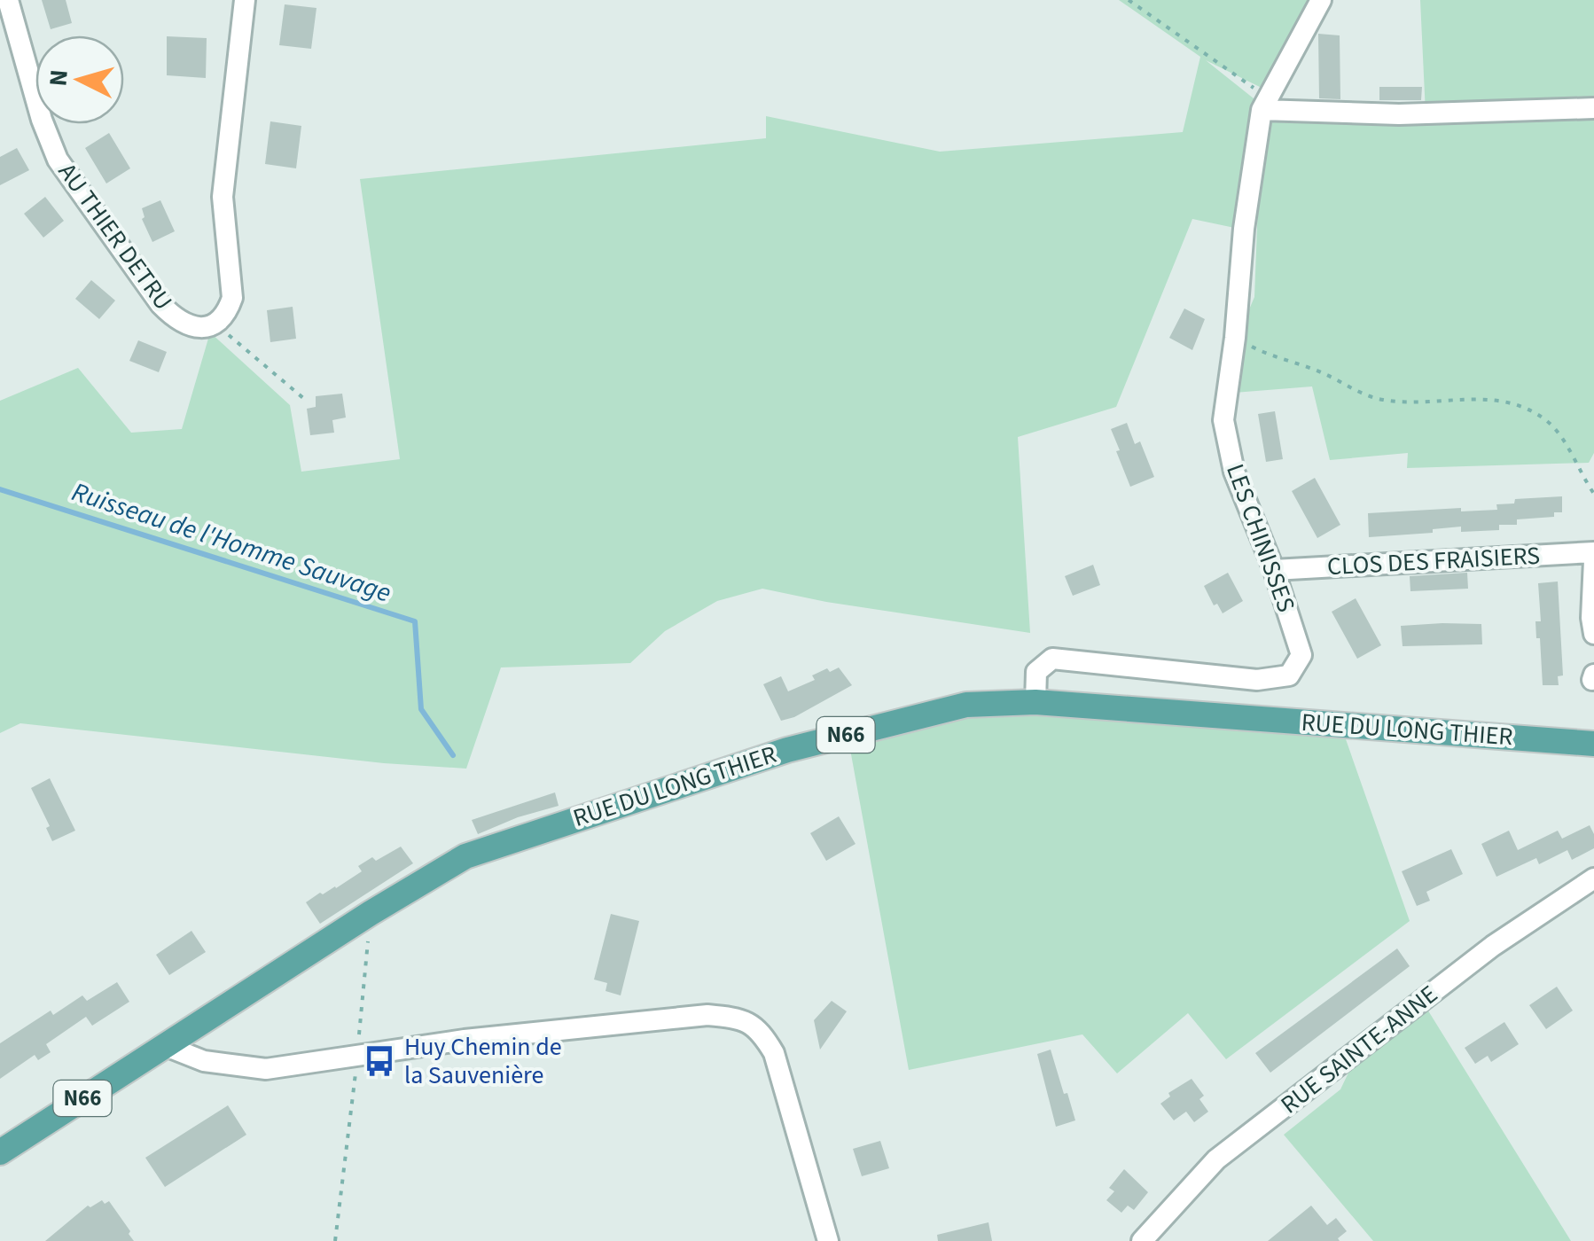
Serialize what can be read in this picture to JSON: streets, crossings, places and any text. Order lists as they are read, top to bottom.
{
  "streets": {
    "main road": ["RUE DU LONG THIER", "N66"],
    "street": [
      "AU THIER DETRU",
      "LES CHINISSES",
      "CLOS DES FRAISIERS",
      "RUE SAINTE-ANNE"
    ]
  },
  "crossings": [
    ["LES CHINISSES", "CLOS DES FRAISIERS"],
    ["LES CHINISSES", "RUE DU LONG THIER"]
  ],
  "water": ["Ruisseau de l'Homme Sauvage"],
  "places": {
    "bus stop": ["Huy Chemin de la Sauvenière"]
  },
  "north": "left"
}
